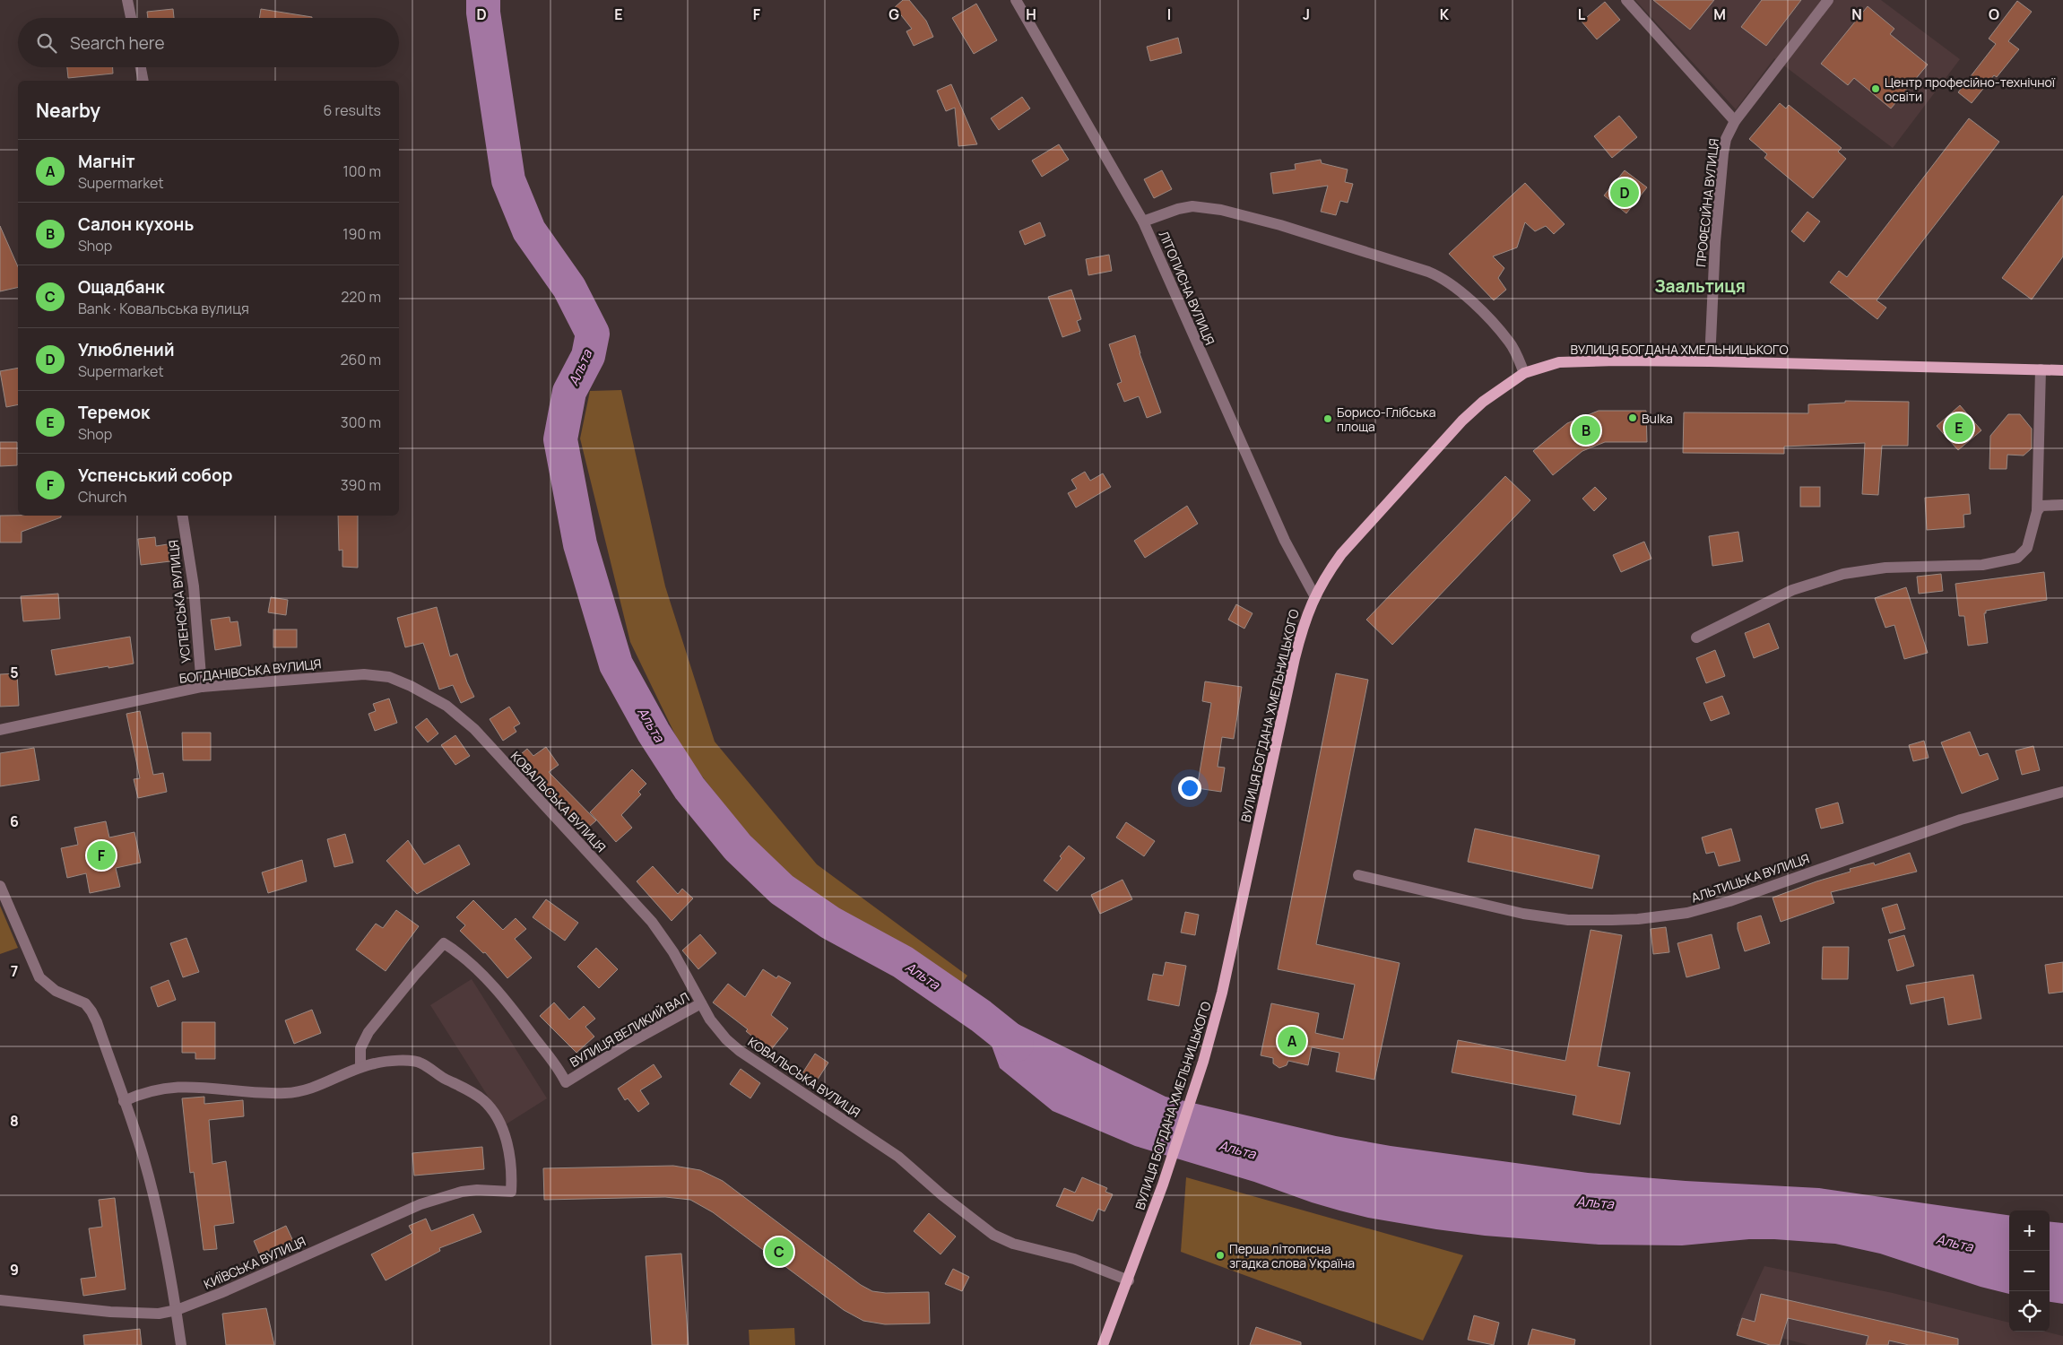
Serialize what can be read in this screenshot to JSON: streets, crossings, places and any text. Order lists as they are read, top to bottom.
{
  "streets": {
    "main road": ["ВУЛИЦЯ БОГДАНА ХМЕЛЬНИЦЬКОГО"],
    "street": [
      "ПРОФЕСІЙНА ВУЛИЦЯ",
      "ЛІТОПИСНА ВУЛИЦЯ",
      "УСПЕНСЬКА ВУЛИЦЯ",
      "БОГДАНІВСЬКА ВУЛИЦЯ",
      "КОВАЛЬСЬКА ВУЛИЦЯ",
      "АЛЬТИЦЬКА ВУЛИЦЯ",
      "ВУЛИЦЯ ВЕЛИКИЙ ВАЛ",
      "КИЇВСЬКА ВУЛИЦЯ"
    ]
  },
  "crossings": [
    ["ПРОФЕСІЙНА ВУЛИЦЯ", "ВУЛИЦЯ БОГДАНА ХМЕЛЬНИЦЬКОГО"],
    ["ЛІТОПИСНА ВУЛИЦЯ", "ВУЛИЦЯ БОГДАНА ХМЕЛЬНИЦЬКОГО"],
    ["ВУЛИЦЯ БОГДАНА ХМЕЛЬНИЦЬКОГО", "КОВАЛЬСЬКА ВУЛИЦЯ"],
    ["УСПЕНСЬКА ВУЛИЦЯ", "БОГДАНІВСЬКА ВУЛИЦЯ"],
    ["БОГДАНІВСЬКА ВУЛИЦЯ", "КОВАЛЬСЬКА ВУЛИЦЯ"],
    ["КОВАЛЬСЬКА ВУЛИЦЯ", "ВУЛИЦЯ ВЕЛИКИЙ ВАЛ"],
    ["ВУЛИЦЯ ВЕЛИКИЙ ВАЛ", "КИЇВСЬКА ВУЛИЦЯ"]
  ],
  "districts": ["Заальтиця"],
  "water": ["Альта"],
  "places": [
    "Центр професійно-технічної освіти",
    "Bulka",
    "Борисо-Глібська площа",
    "Перша літописна згадка слова Україна"
  ],
  "page": {
    "search": "Search here",
    "heading": ["Nearby", "6 results"],
    "list": [
      {
        "mark": "A",
        "name": "Магніт",
        "note": "Supermarket",
        "value": "100 m"
      },
      {
        "mark": "B",
        "name": "Салон кухонь",
        "note": "Shop",
        "value": "190 m"
      },
      {
        "mark": "C",
        "name": "Ощадбанк",
        "note": "Bank · Ковальська вулиця",
        "value": "220 m"
      },
      {
        "mark": "D",
        "name": "Улюблений",
        "note": "Supermarket",
        "value": "260 m"
      },
      {
        "mark": "E",
        "name": "Теремок",
        "note": "Shop",
        "value": "300 m"
      },
      {
        "mark": "F",
        "name": "Успенський собор",
        "note": "Church",
        "value": "390 m"
      }
    ],
    "pins": [
      "D",
      "E",
      "B",
      "F",
      "A",
      "C"
    ],
    "map_buttons": ["+", "−"]
  },
  "grid": {
    "columns": [
      "D",
      "E",
      "F",
      "G",
      "H",
      "I",
      "J",
      "K",
      "L",
      "M",
      "N",
      "O"
    ],
    "rows": [
      "5",
      "6",
      "7",
      "8",
      "9"
    ]
  }
}
